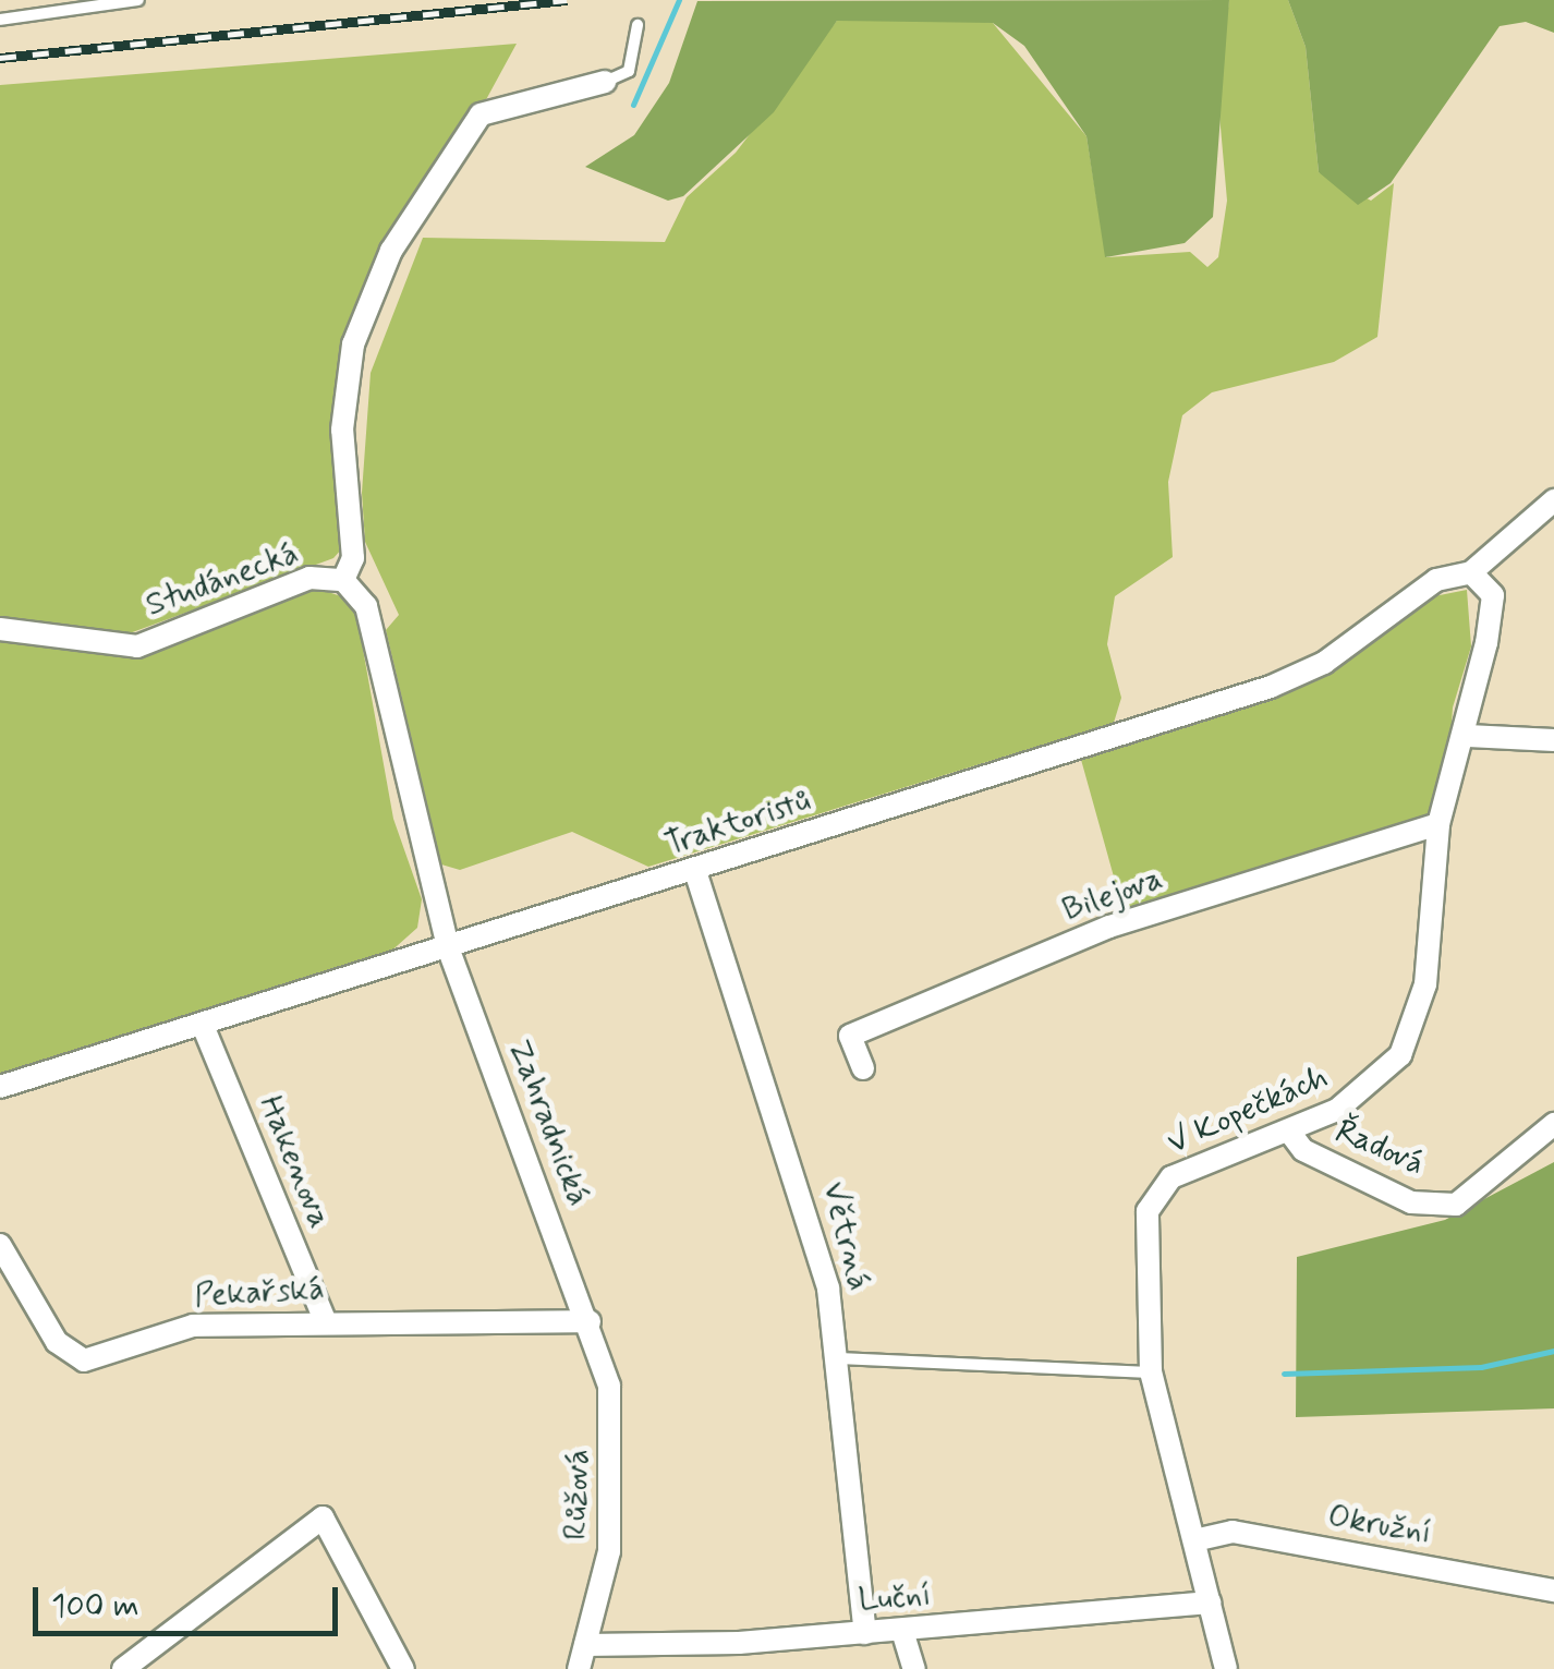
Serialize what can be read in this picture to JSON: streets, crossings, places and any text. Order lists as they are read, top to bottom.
{
  "streets": {
    "street": [
      "Studánecká",
      "Traktoristů",
      "Bilejova",
      "V Kopečkách",
      "Zahradnická",
      "Řadová",
      "Hakenova",
      "Větrná",
      "Pekařská",
      "Růžová",
      "Okružní",
      "Luční"
    ]
  },
  "crossings": [
    ["Studánecká", "Traktoristů"],
    ["Studánecká", "Zahradnická"],
    ["Traktoristů", "V Kopečkách"],
    ["Traktoristů", "Zahradnická"],
    ["Traktoristů", "Hakenova"],
    ["Traktoristů", "Větrná"],
    ["Bilejova", "V Kopečkách"],
    ["V Kopečkách", "Řadová"],
    ["V Kopečkách", "Okružní"],
    ["V Kopečkách", "Luční"],
    ["Zahradnická", "Pekařská"],
    ["Zahradnická", "Růžová"],
    ["Hakenova", "Pekařská"],
    ["Větrná", "Luční"],
    ["Pekařská", "Růžová"],
    ["Růžová", "Luční"]
  ],
  "scale_bar": "100 m"
}
